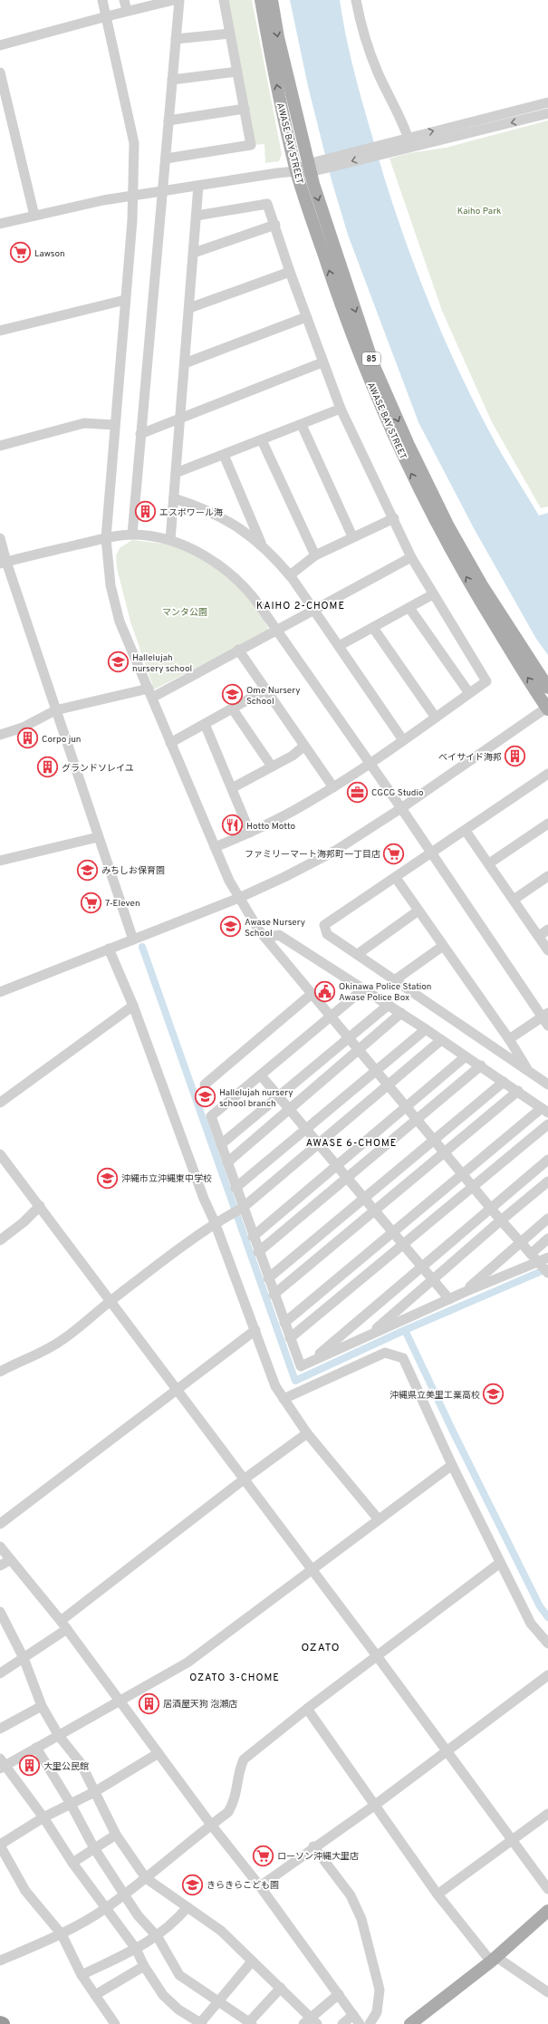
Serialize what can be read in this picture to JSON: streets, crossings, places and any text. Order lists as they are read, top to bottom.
{
  "streets": {
    "main road": ["AWASE BAY STREET", "85"]
  },
  "districts": [
    "KAIHO 2-CHOME",
    "AWASE 6-CHOME",
    "OZATO",
    "OZATO 3-CHOME"
  ],
  "parks": ["Kaiho Park", "マンタ公園"],
  "places": {
    "supermarket": [
      "Lawson",
      "ファミリーマート海邦町一丁目店",
      "7-Eleven",
      "ローソン沖縄大里店"
    ],
    "building": [
      "エスポワール海",
      "Corpo jun",
      "ベイサイド海邦",
      "グランドソレイユ",
      "居酒屋天狗 泡瀬店",
      "大里公民館"
    ],
    "school or university": [
      "Hallelujah nursery school",
      "Ome Nursery School",
      "みちしお保育園",
      "Awase Nursery School",
      "Hallelujah nursery school branch",
      "沖縄市立沖縄東中学校",
      "沖縄県立美里工業高校",
      "きらきらこども園"
    ],
    "office": ["CGCG Studio"],
    "restaurant": ["Hotto Motto"],
    "public building": ["Okinawa Police Station Awase Police Box"]
  }
}
